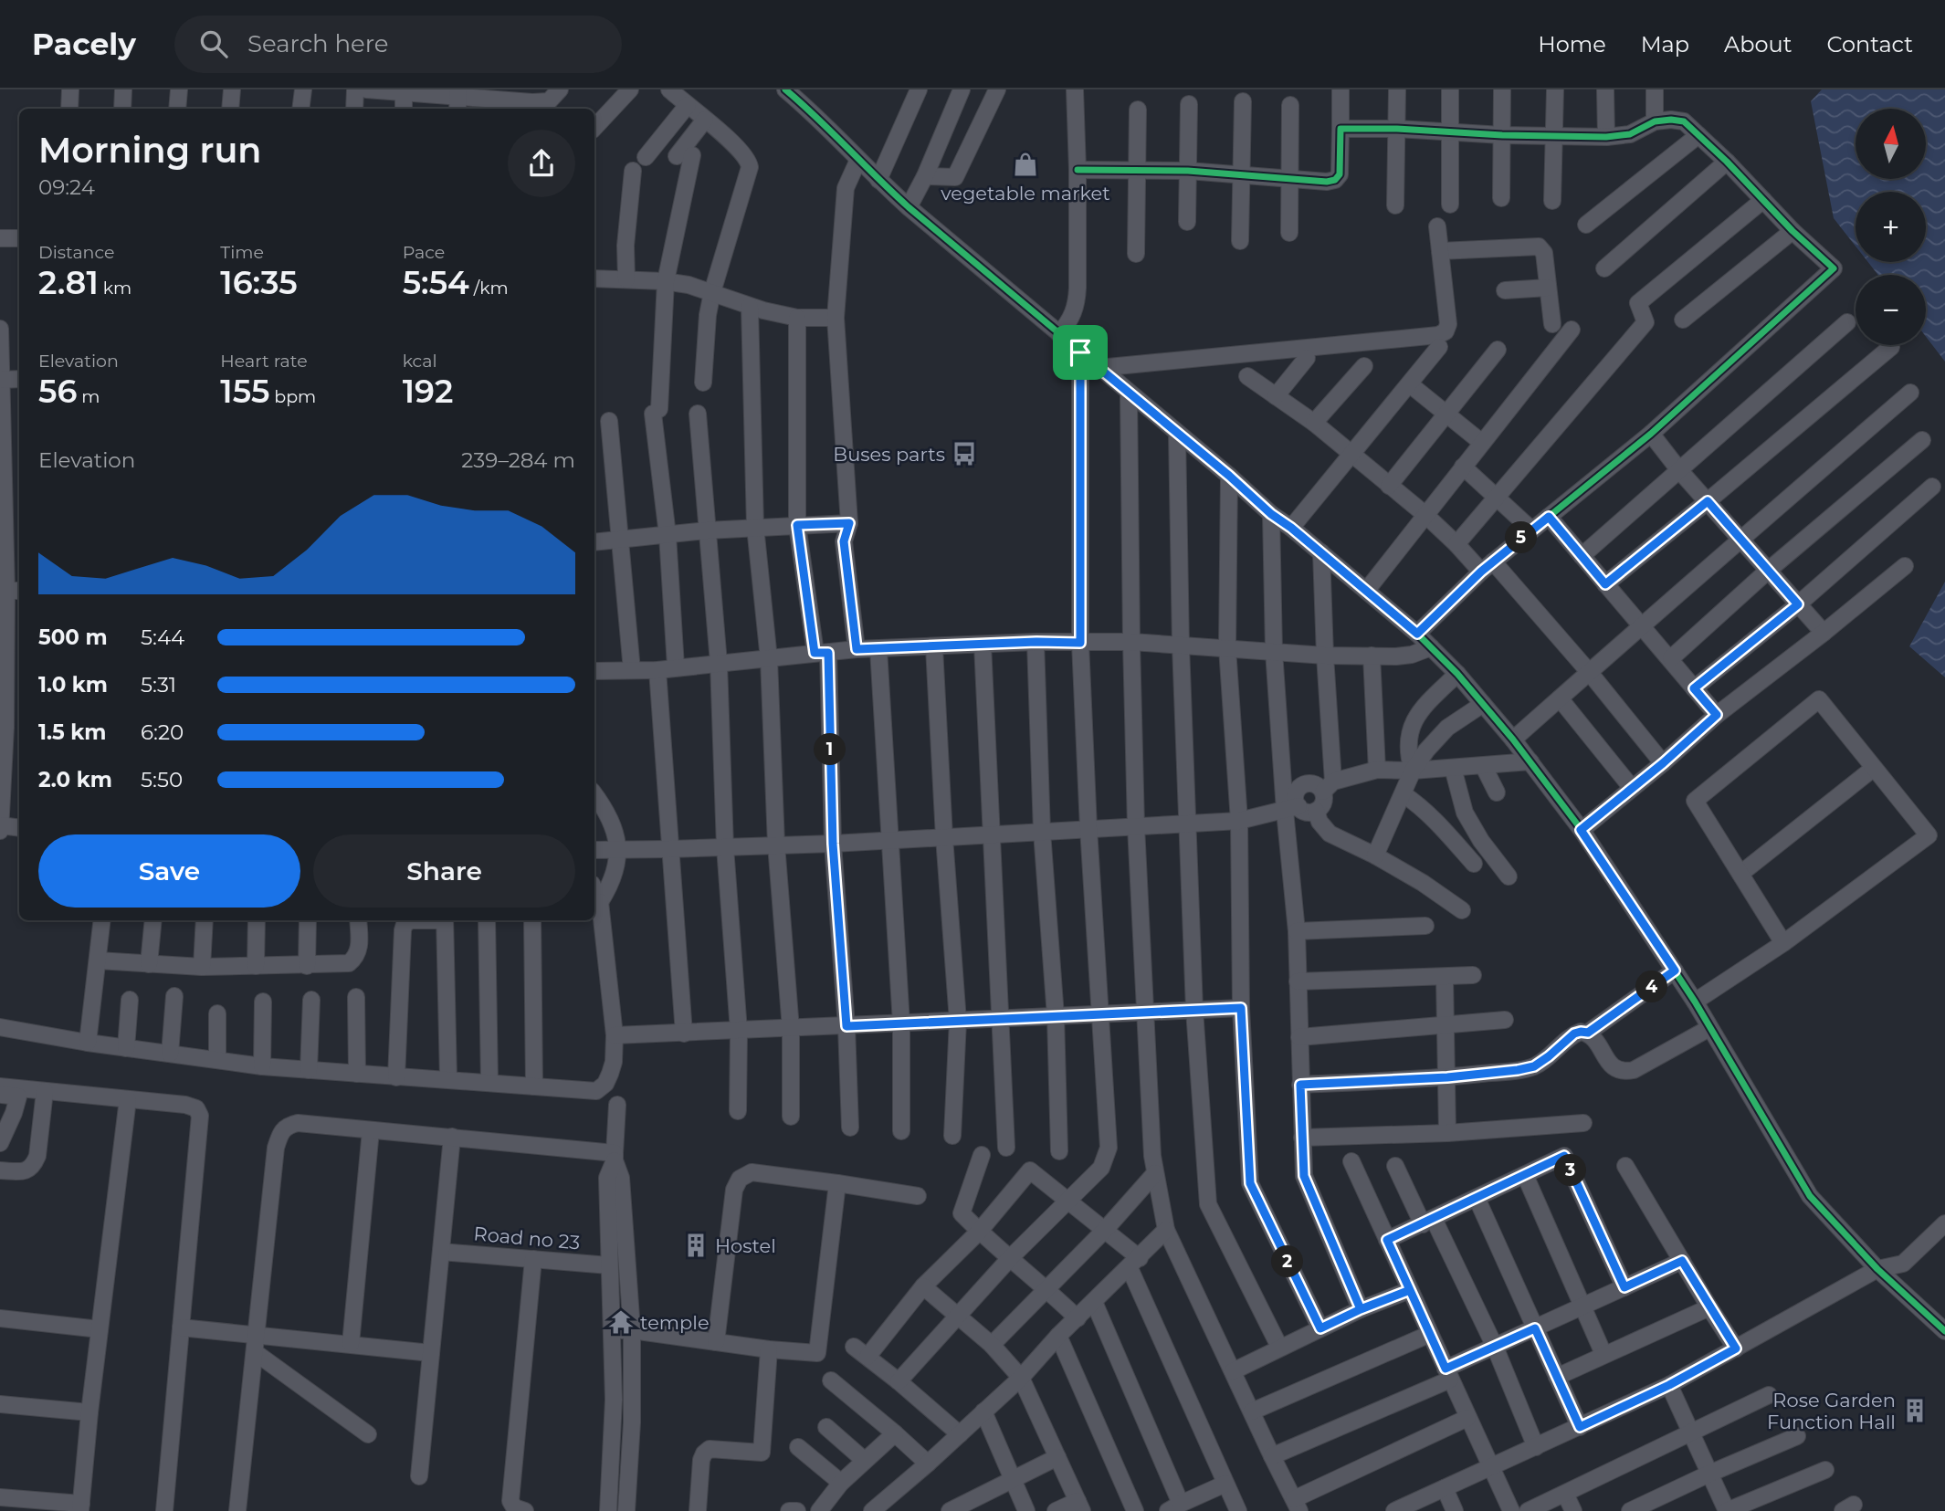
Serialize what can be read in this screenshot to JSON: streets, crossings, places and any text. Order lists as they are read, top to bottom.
{
  "streets": {
    "street": ["Road no 23"]
  },
  "places": {
    "shop": ["vegetable market"],
    "bus stop": ["Buses parts"],
    "building": ["Hostel", "Rose Garden Function Hall"],
    "temple": ["temple"]
  },
  "north": "top",
  "page": {
    "header": "Pacely",
    "search": "Search here",
    "nav": [
      "Home",
      "Map",
      "About",
      "Contact"
    ],
    "map_buttons": ["+", "−"],
    "heading": ["Morning run", "09:24"],
    "stats": [
      ["Distance", "2.81 km"],
      ["Time", "16:35"],
      ["Pace", "5:54 /km"],
      ["Elevation", "56 m"],
      ["Heart rate", "155 bpm"],
      ["kcal", "192"]
    ],
    "chart": ["Elevation", "239–284 m"],
    "pins": [
      "5",
      "1",
      "4",
      "3",
      "2"
    ],
    "list": [
      {
        "name": "500 m",
        "note": "5:44"
      },
      {
        "name": "1.0 km",
        "note": "5:31"
      },
      {
        "name": "1.5 km",
        "note": "6:20"
      },
      {
        "name": "2.0 km",
        "note": "5:50"
      }
    ],
    "buttons": ["Save", "Share"]
  }
}
